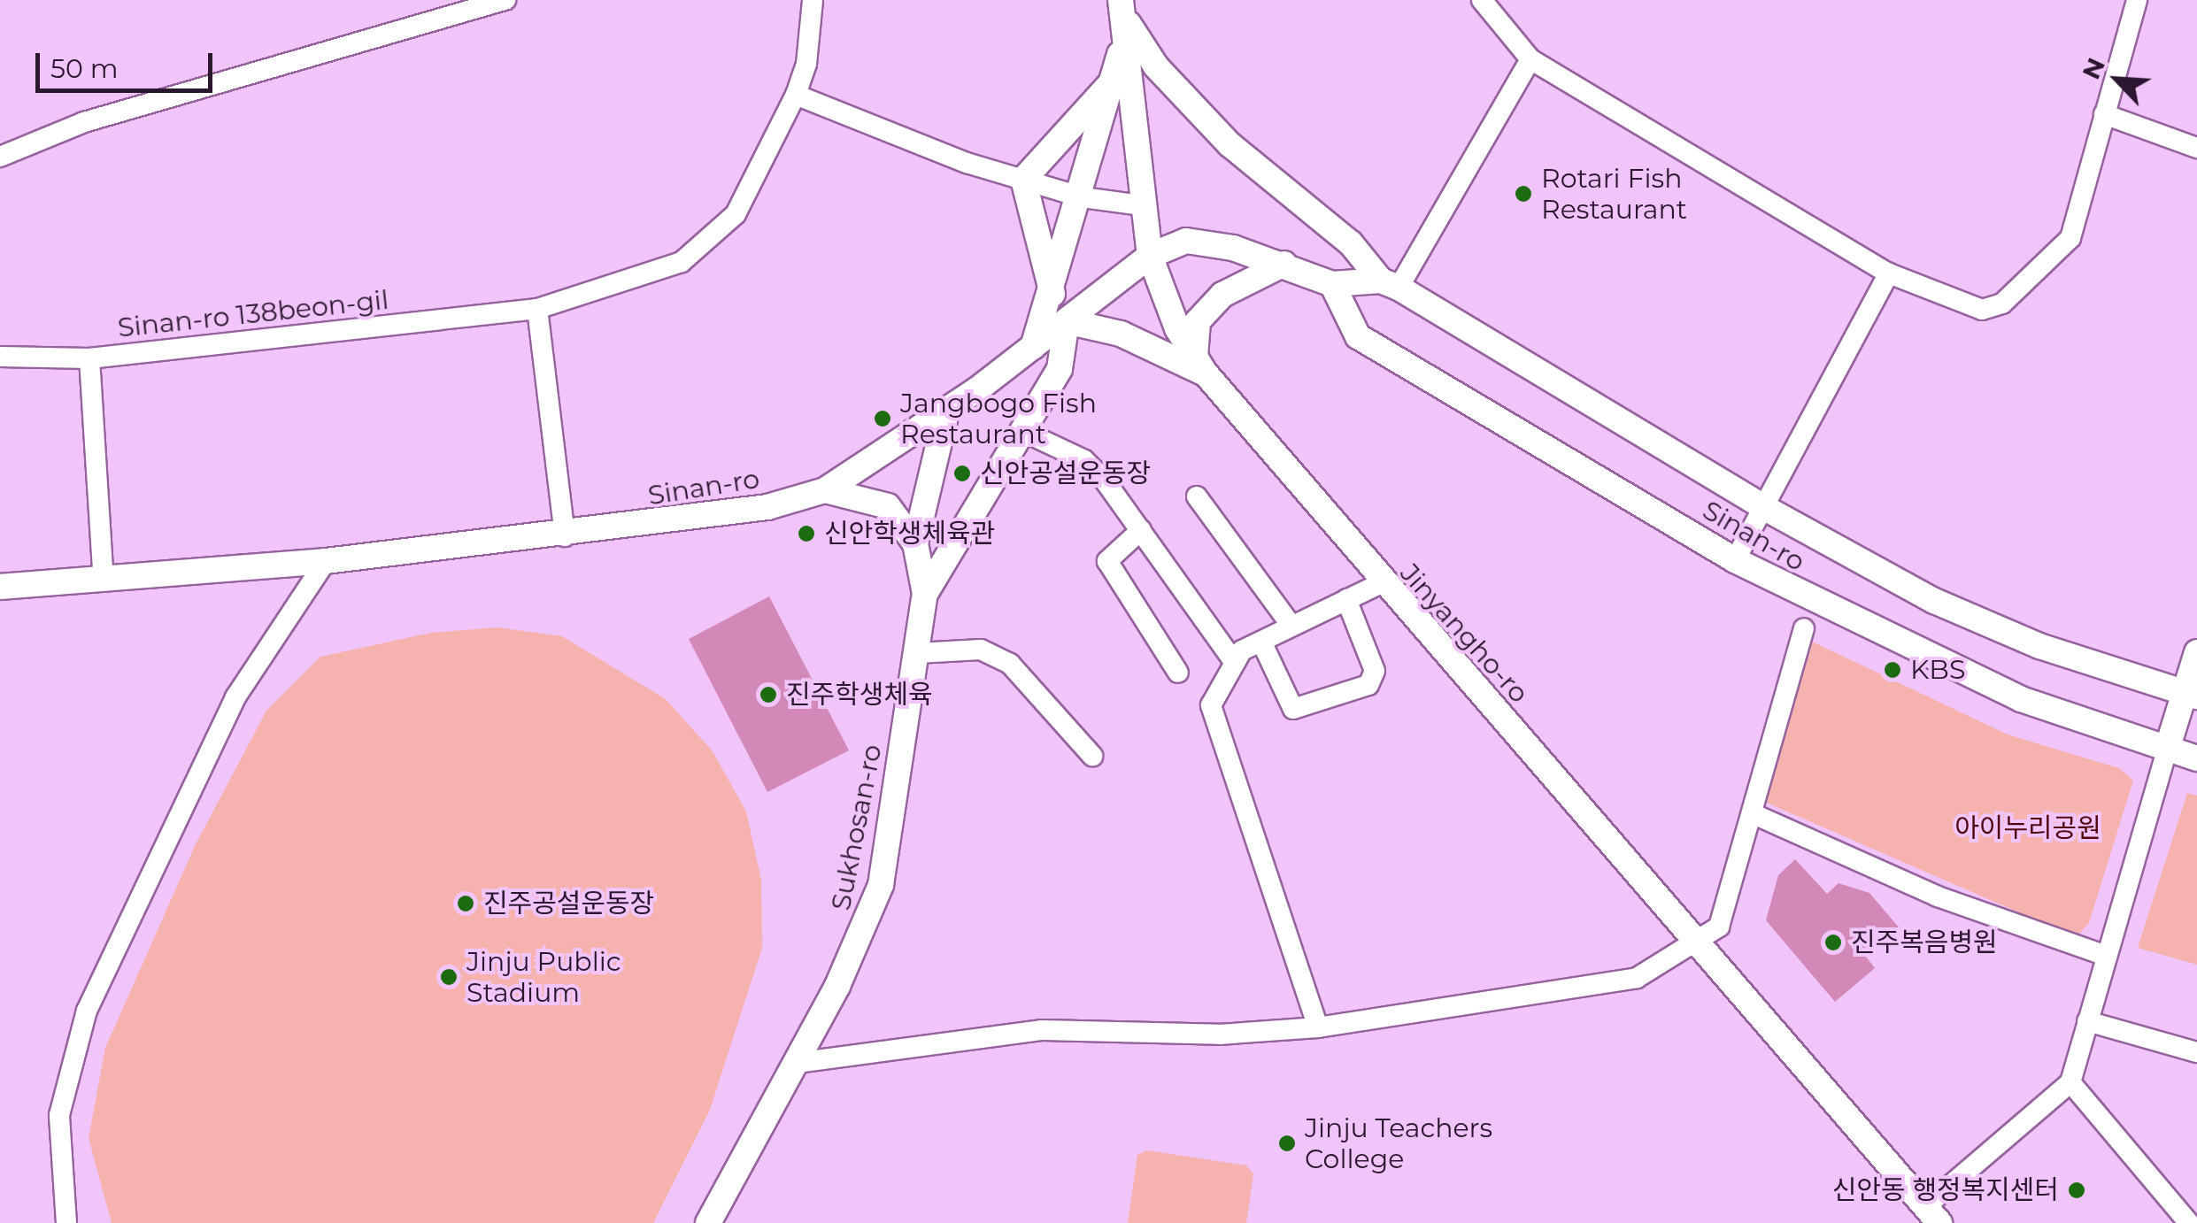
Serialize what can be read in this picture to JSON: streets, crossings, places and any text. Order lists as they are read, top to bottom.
{
  "streets": {
    "street": [
      "Sinan-ro 138beon-gil",
      "Sinan-ro",
      "Jinyangho-ro",
      "Sukhosan-ro"
    ]
  },
  "crossings": [
    ["Sinan-ro 138beon-gil", "Sinan-ro"],
    ["Sinan-ro", "Jinyangho-ro"],
    ["Sinan-ro", "Sukhosan-ro"]
  ],
  "parks": ["아이누리공원"],
  "places": [
    "Rotari Fish Restaurant",
    "Jangbogo Fish Restaurant",
    "신안공설운동장",
    "신안학생체육관",
    "KBS",
    "진주학생체육",
    "진주공설운동장",
    "진주복음병원",
    "Jinju Public Stadium",
    "Jinju Teachers College",
    "신안동 행정복지센터"
  ],
  "scale_bar": "50 m",
  "north": "top left"
}
